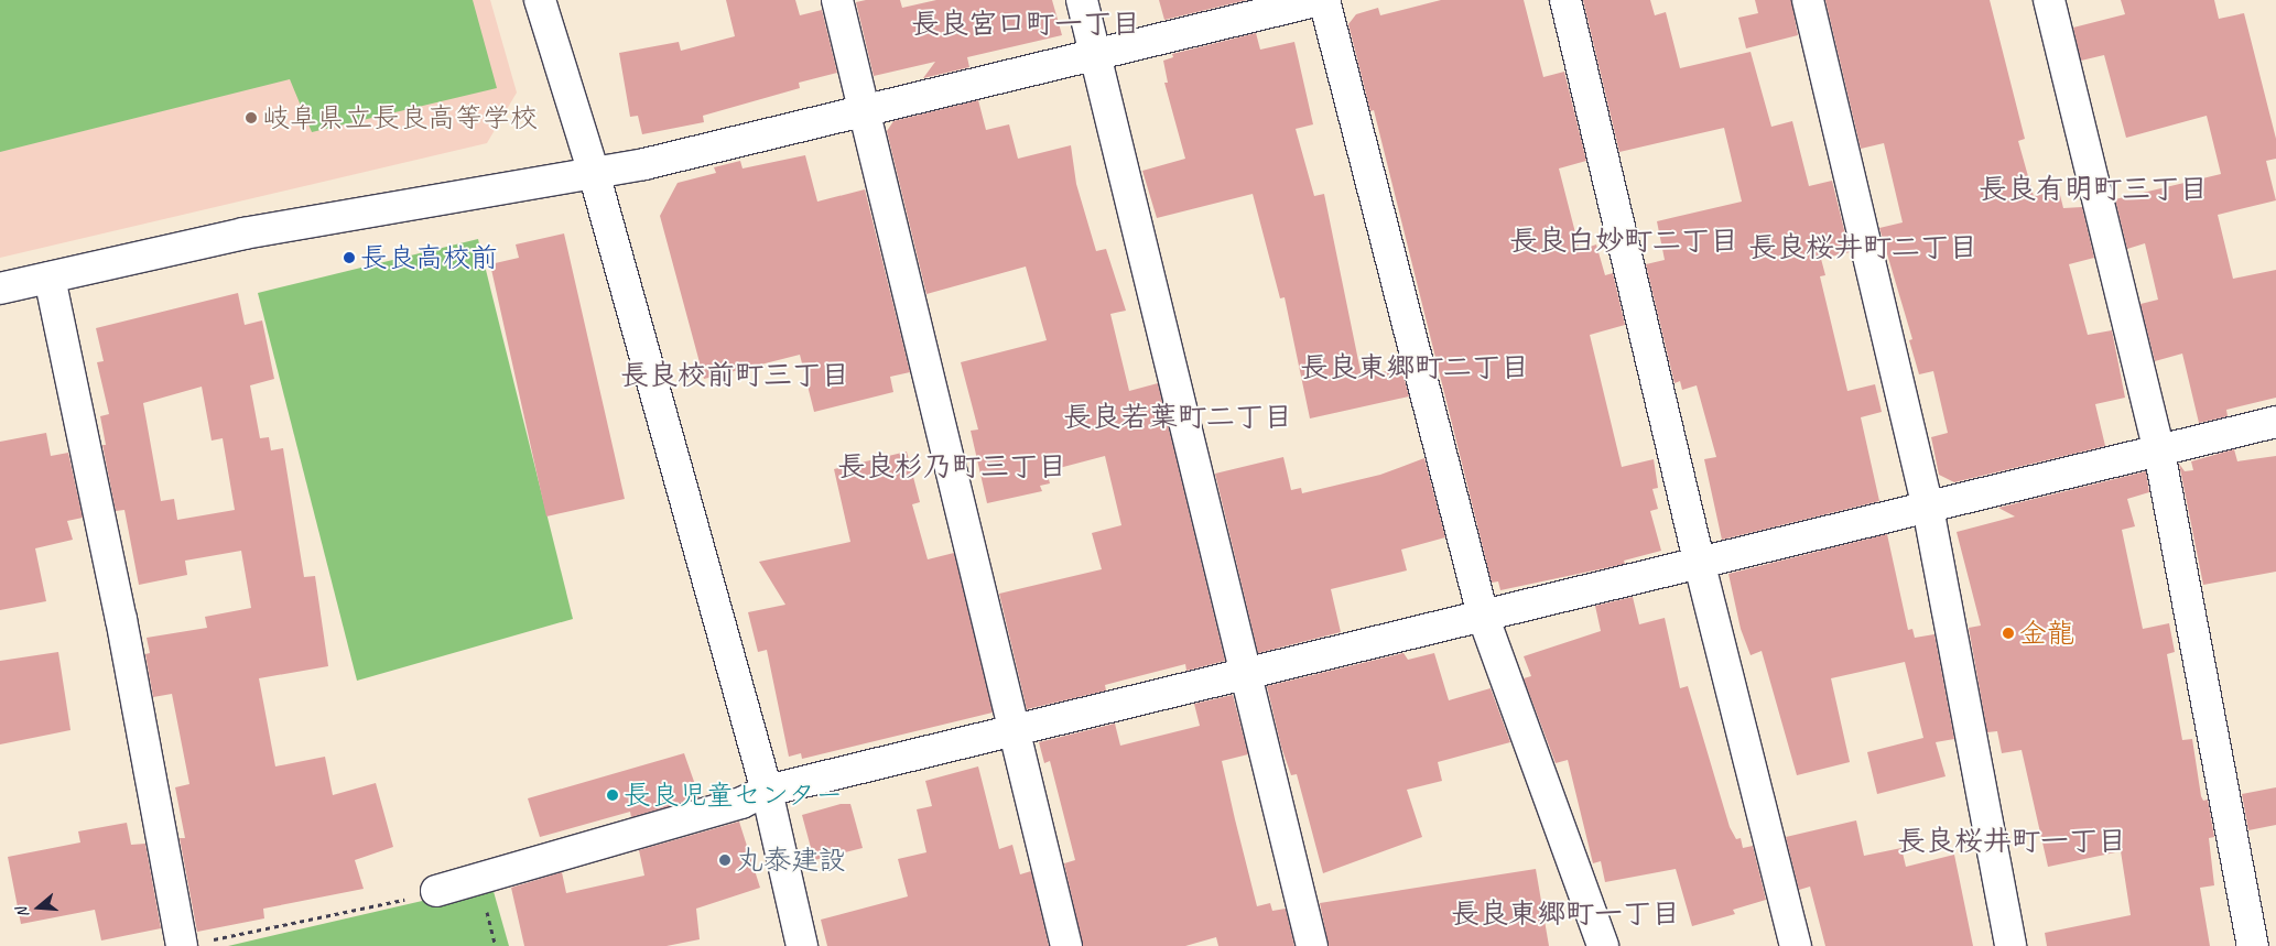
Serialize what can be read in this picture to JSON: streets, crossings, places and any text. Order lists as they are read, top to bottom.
{
  "districts": [
    "長良宮口町一丁目",
    "長良有明町三丁目",
    "長良白妙町二丁目",
    "長良桜井町二丁目",
    "長良東郷町二丁目",
    "長良校前町三丁目",
    "長良若葉町二丁目",
    "長良杉乃町三丁目",
    "長良桜井町一丁目",
    "長良東郷町一丁目"
  ],
  "places": [
    "岐阜県立長良高等学校",
    "長良高校前",
    "金龍",
    "長良児童センター",
    "丸泰建設"
  ],
  "north": "left"
}
